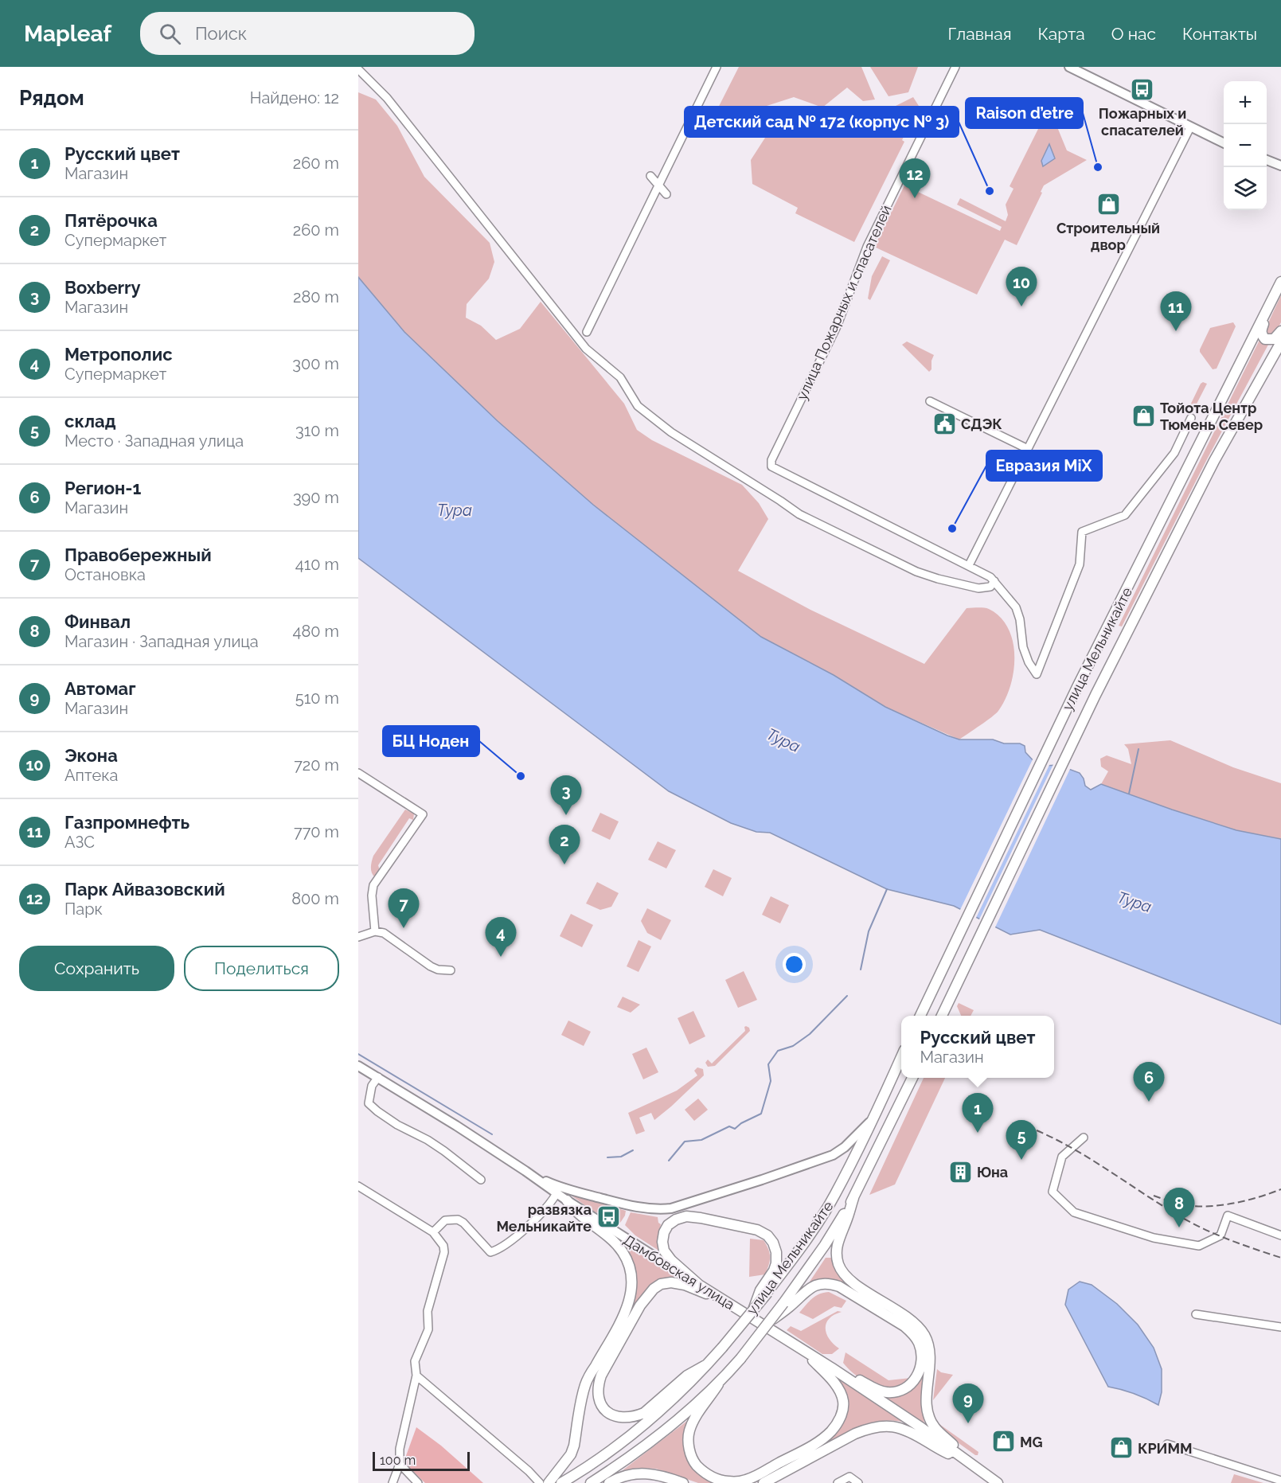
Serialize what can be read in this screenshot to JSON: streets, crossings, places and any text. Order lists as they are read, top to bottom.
{
  "streets": {
    "main road": ["улица Мельникайте", "Дамбовская улица"],
    "street": ["улица Пожарных и спасателей"]
  },
  "water": ["Тура"],
  "places": {
    "bus stop": ["Пожарных и спасателей", "развязка Мельникайте"],
    "other": [
      "Raison d’etre",
      "Детский сад № 172 (корпус № 3)",
      "Евразия MiX",
      "БЦ Ноден"
    ],
    "shop": [
      "Строительный двор",
      "Тойота Центр Тюмень Север",
      "MG",
      "КРИММ"
    ],
    "public building": ["СДЭК"],
    "building": ["Юна"]
  },
  "scale_bar": "100 m",
  "page": {
    "header": "Mapleaf",
    "search": "Поиск",
    "nav": [
      "Главная",
      "Карта",
      "О нас",
      "Контакты"
    ],
    "heading": ["Рядом", "Найдено: 12"],
    "map_buttons": ["+", "−"],
    "list": [
      {
        "mark": "1",
        "name": "Русский цвет",
        "note": "Магазин",
        "value": "260 m"
      },
      {
        "mark": "2",
        "name": "Пятёрочка",
        "note": "Супермаркет",
        "value": "260 m"
      },
      {
        "mark": "3",
        "name": "Boxberry",
        "note": "Магазин",
        "value": "280 m"
      },
      {
        "mark": "4",
        "name": "Метрополис",
        "note": "Супермаркет",
        "value": "300 m"
      },
      {
        "mark": "5",
        "name": "склад",
        "note": "Место · Западная улица",
        "value": "310 m"
      },
      {
        "mark": "6",
        "name": "Регион-1",
        "note": "Магазин",
        "value": "390 m"
      },
      {
        "mark": "7",
        "name": "Правобережный",
        "note": "Остановка",
        "value": "410 m"
      },
      {
        "mark": "8",
        "name": "Финвал",
        "note": "Магазин · Западная улица",
        "value": "480 m"
      },
      {
        "mark": "9",
        "name": "Автомаг",
        "note": "Магазин",
        "value": "510 m"
      },
      {
        "mark": "10",
        "name": "Экона",
        "note": "Аптека",
        "value": "720 m"
      },
      {
        "mark": "11",
        "name": "Газпромнефть",
        "note": "АЗС",
        "value": "770 m"
      },
      {
        "mark": "12",
        "name": "Парк Айвазовский",
        "note": "Парк",
        "value": "800 m"
      }
    ],
    "pins": [
      "12",
      "10",
      "11",
      "3",
      "2",
      "7",
      "4",
      "6",
      "1",
      "5",
      "8",
      "9"
    ],
    "buttons": ["Сохранить", "Поделиться"],
    "popup": ["Русский цвет", "Магазин"],
    "scale": "100 m"
  }
}
